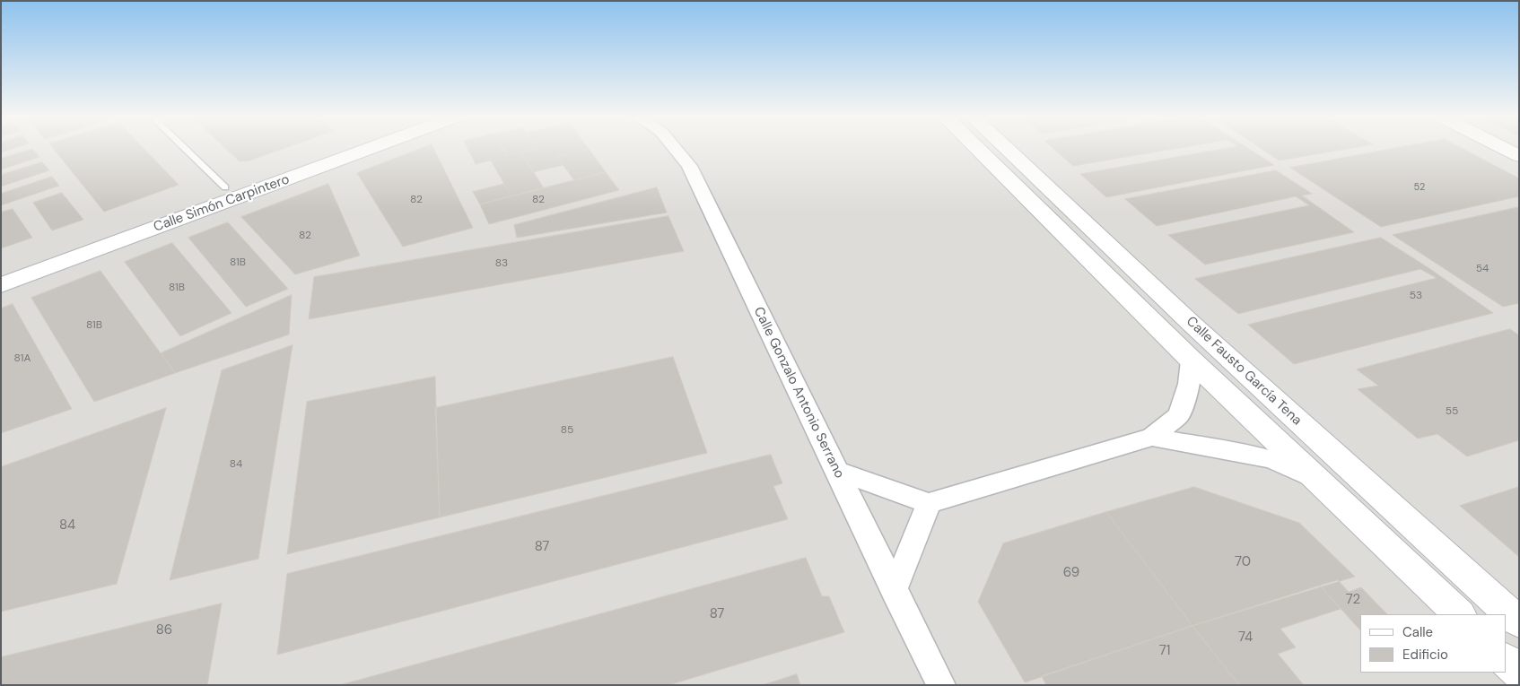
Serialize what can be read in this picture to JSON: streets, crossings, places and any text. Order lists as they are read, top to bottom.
{
  "streets": {
    "street": ["Calle Simón Carpintero", "Calle Fausto García Tena", "Calle Gonzalo Antonio Serrano"]
  },
  "house_numbers": [
    "52",
    "82",
    "82",
    "82",
    "81B",
    "83",
    "54",
    "81B",
    "53",
    "81B",
    "81A",
    "55",
    "85",
    "84",
    "84",
    "87",
    "70",
    "69",
    "72",
    "87",
    "86",
    "74",
    "71"
  ],
  "legend": ["Calle", "Edificio"]
}
